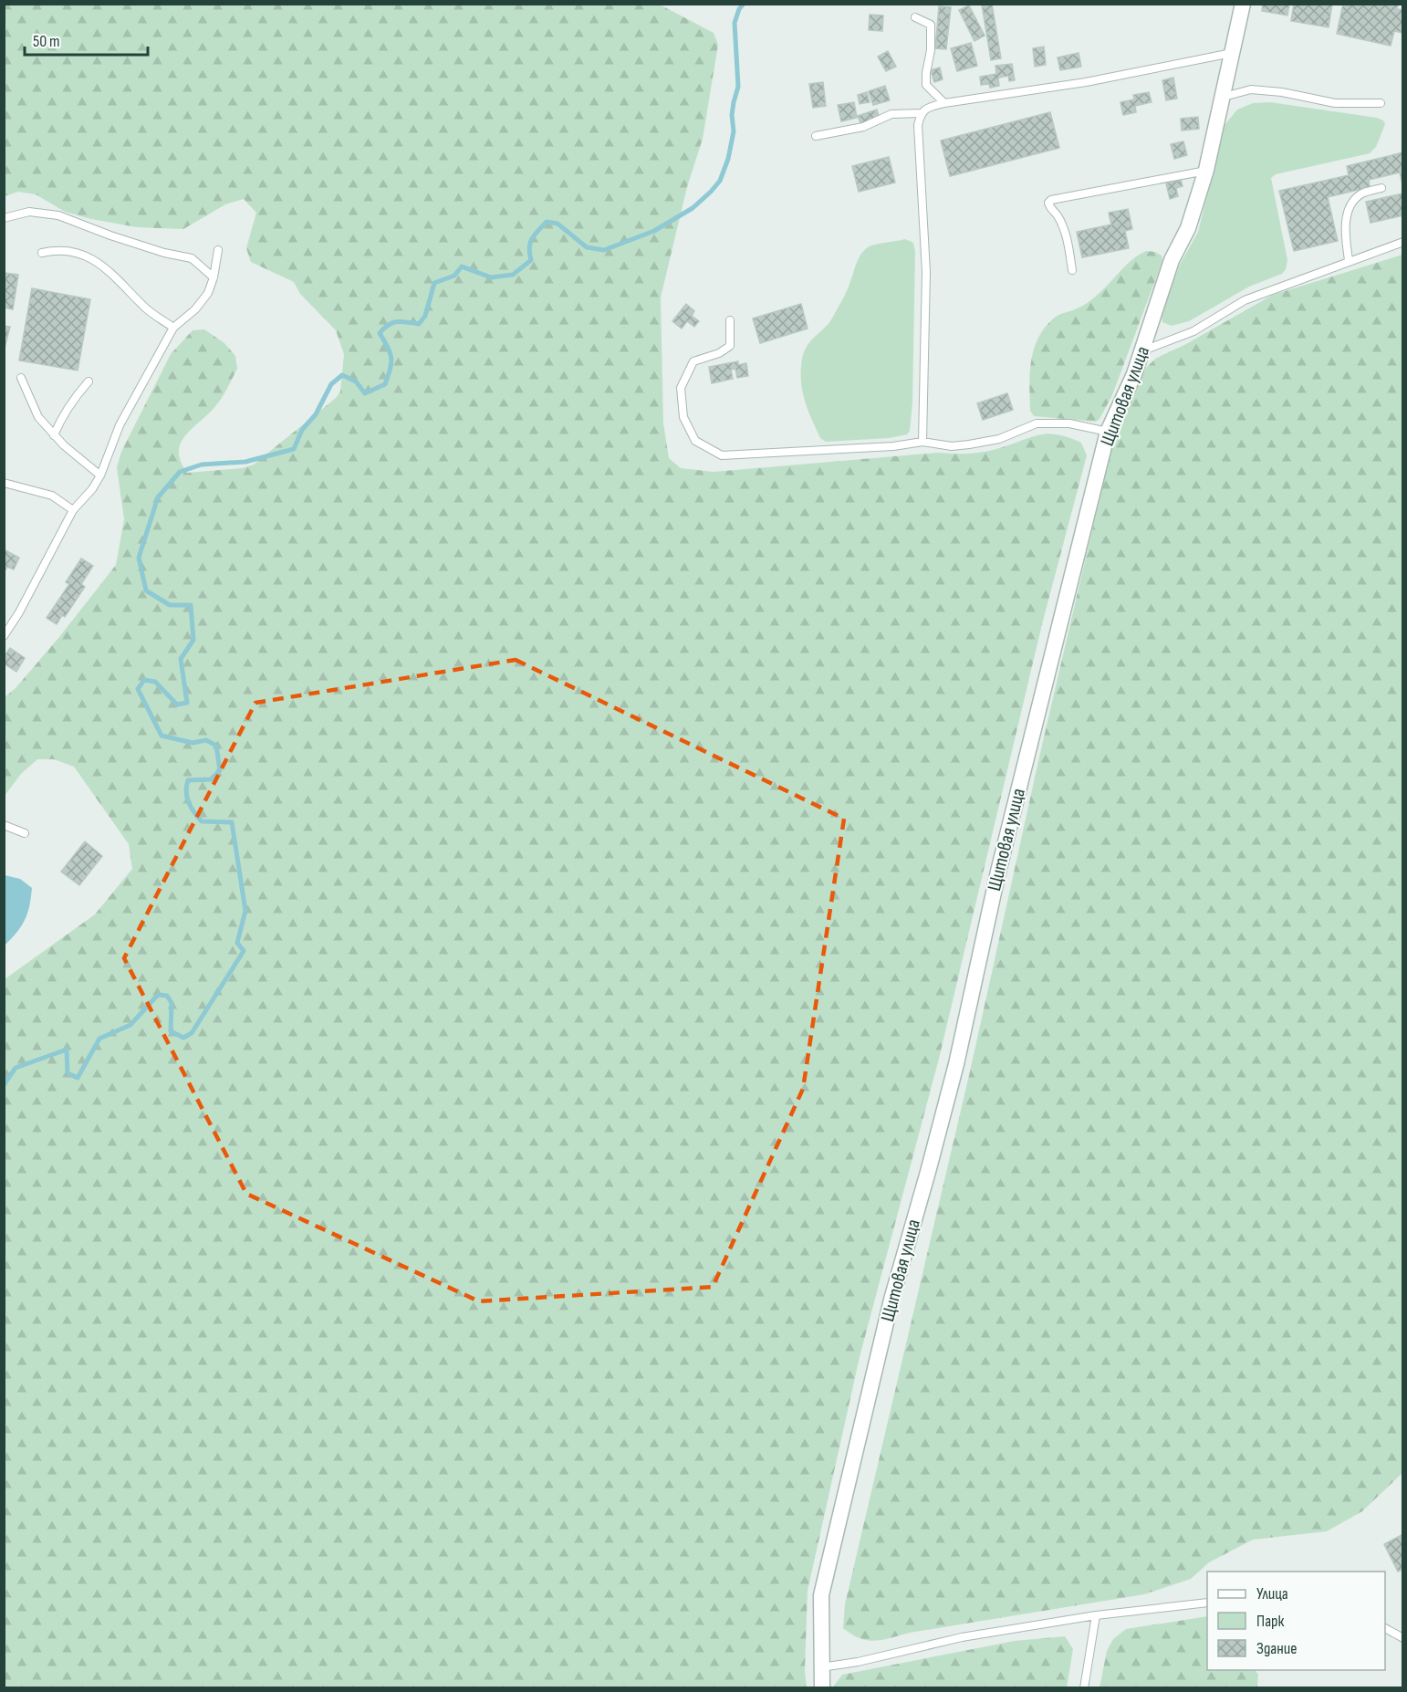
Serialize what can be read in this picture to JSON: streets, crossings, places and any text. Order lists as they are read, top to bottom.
{
  "streets": {
    "street": ["Щитовая улица"]
  },
  "legend": ["Улица", "Парк", "Здание"],
  "scale_bar": "50 m"
}
